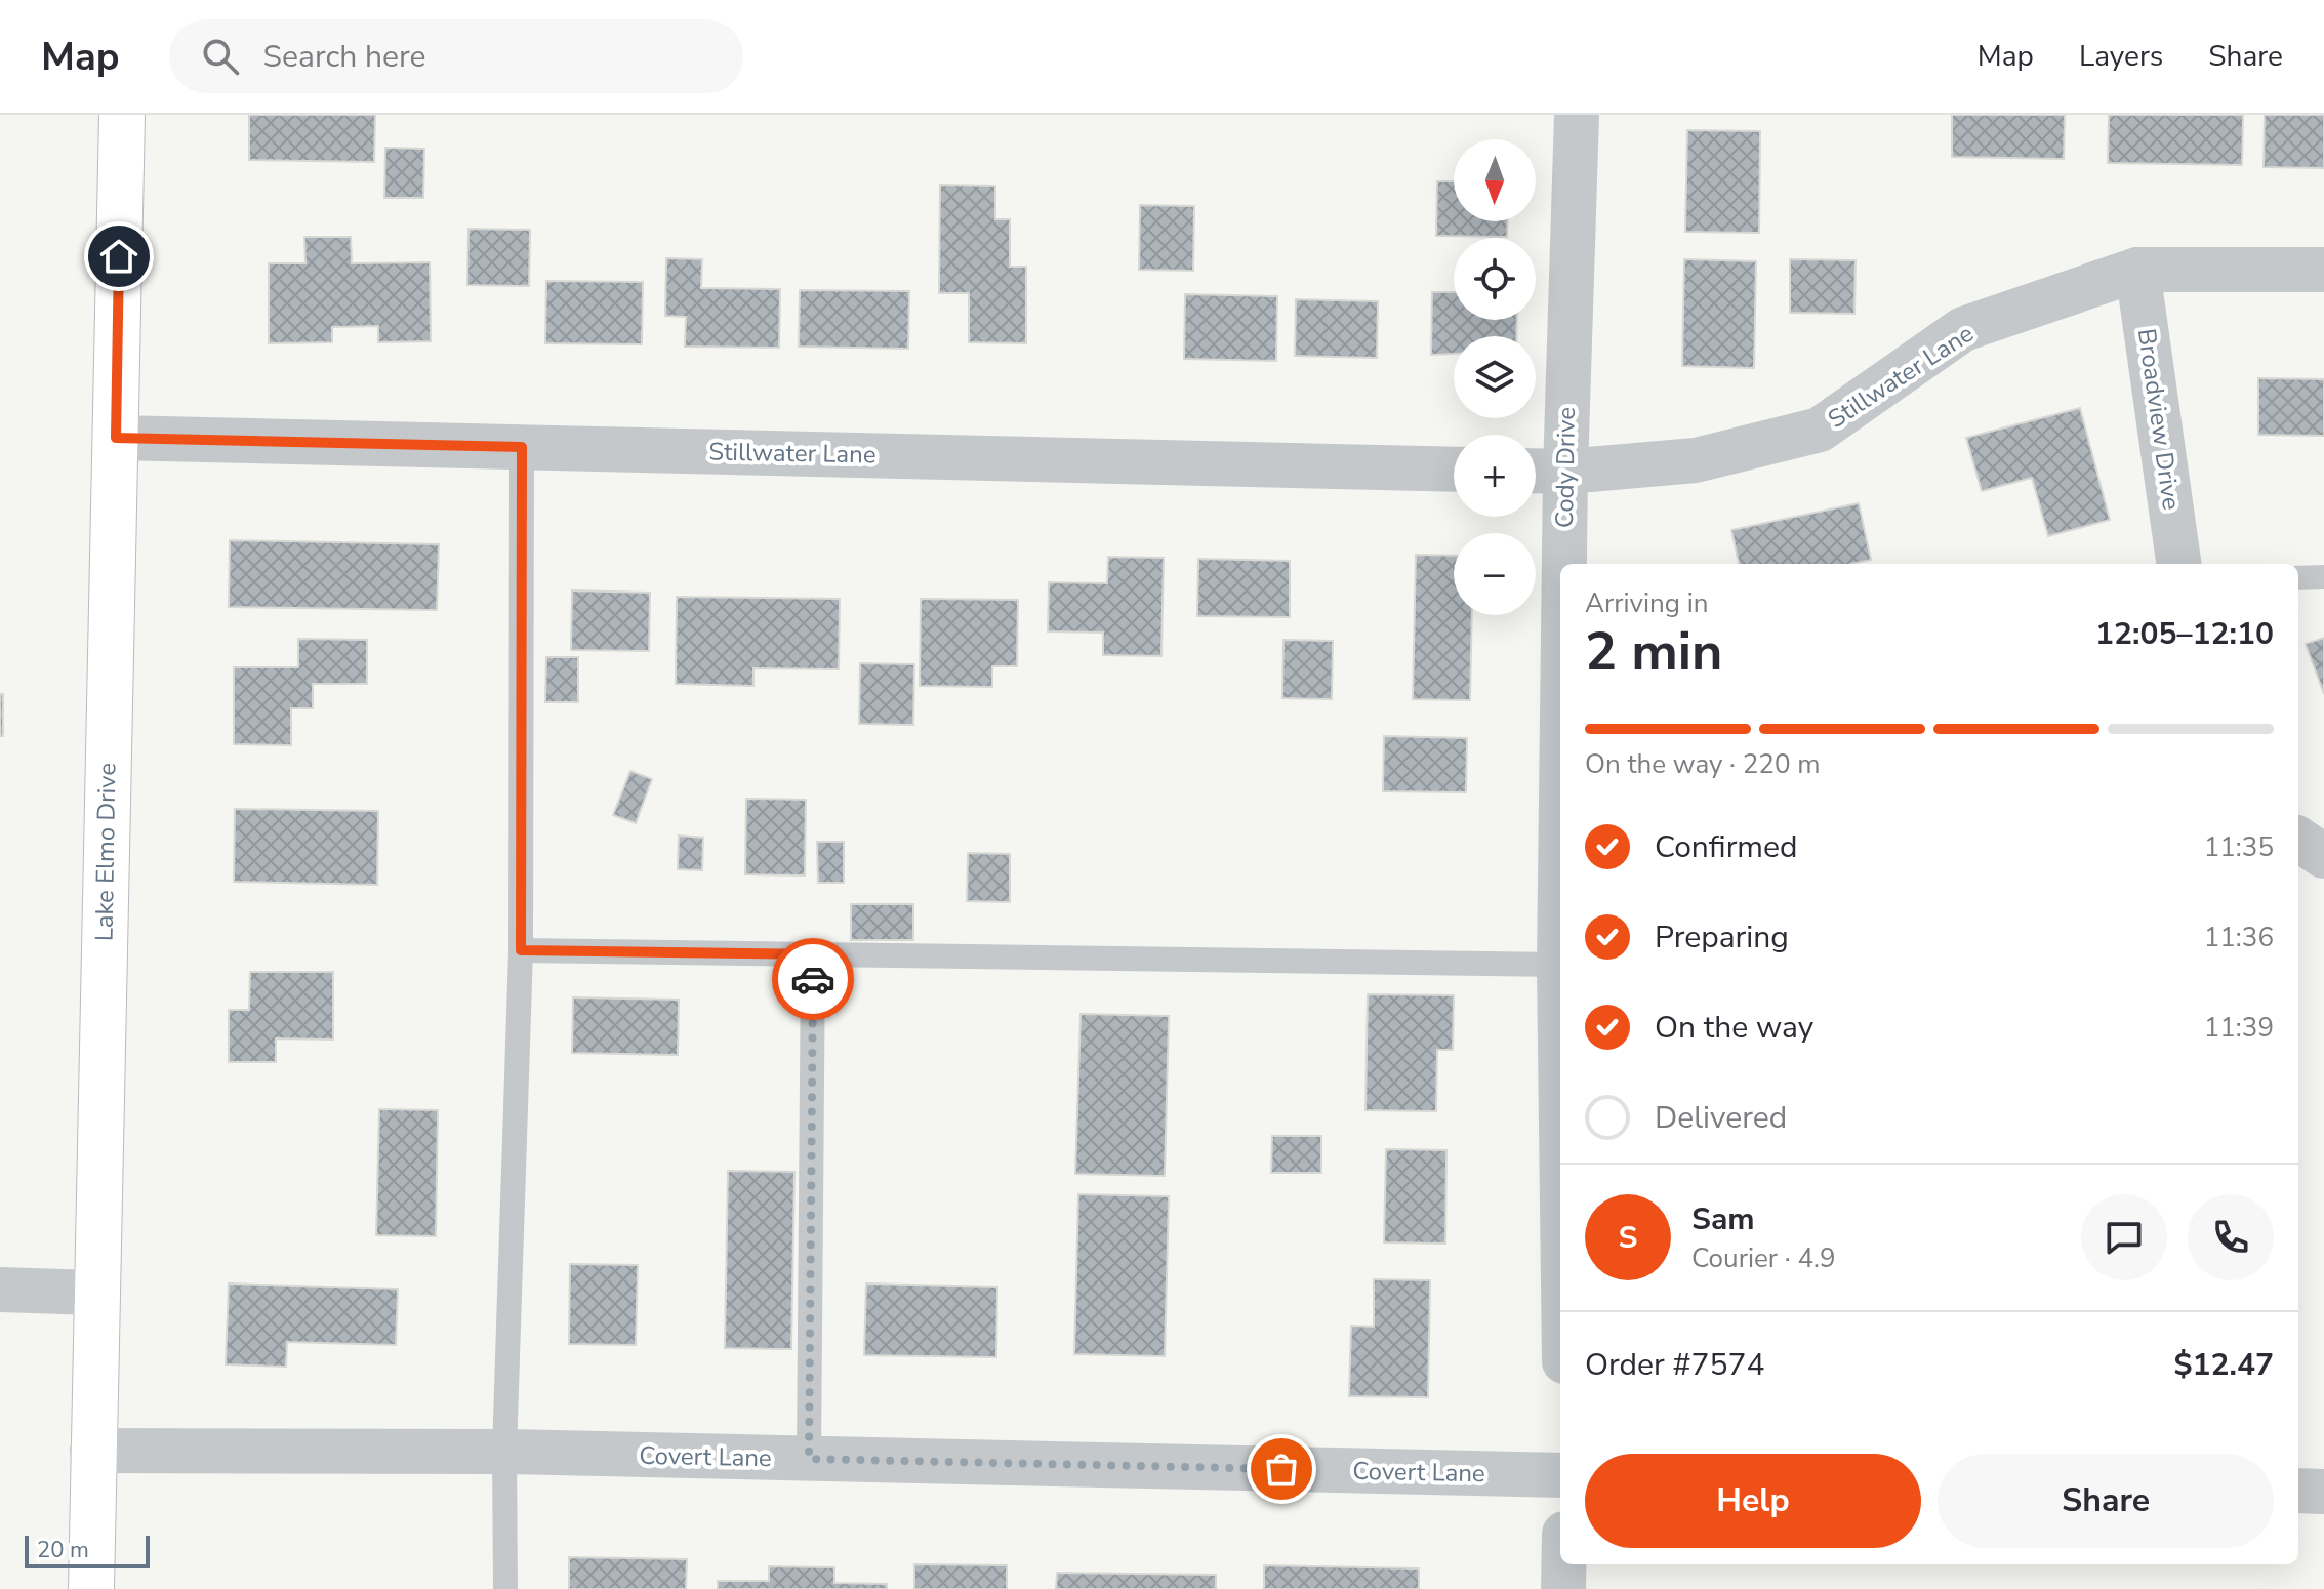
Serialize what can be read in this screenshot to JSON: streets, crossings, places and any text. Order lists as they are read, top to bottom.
{
  "streets": {
    "street": [
      "Stillwater Lane",
      "Broadview Drive",
      "Cody Drive",
      "Lake Elmo Drive",
      "Covert Lane"
    ]
  },
  "crossings": [
    ["Stillwater Lane", "Broadview Drive"],
    ["Stillwater Lane", "Cody Drive"],
    ["Stillwater Lane", "Lake Elmo Drive"],
    ["Lake Elmo Drive", "Covert Lane"]
  ],
  "scale_bar": "20 m",
  "north": "bottom",
  "page": {
    "header": "Map",
    "search": "Search here",
    "nav": ["Map", "Layers", "Share"],
    "map_buttons": ["+", "−"],
    "heading": ["2 min", "Arriving in", "12:05–12:10"],
    "panel": [
      "Sam",
      "Courier · 4.9",
      "Order #7574",
      "$12.47"
    ],
    "bar": "On the way · 220 m",
    "list": [
      ["Confirmed", "11:35"],
      ["Preparing", "11:36"],
      ["On the way", "11:39"],
      "Delivered"
    ],
    "round": "S",
    "buttons": ["Help", "Share"],
    "scale": "20 m"
  }
}
